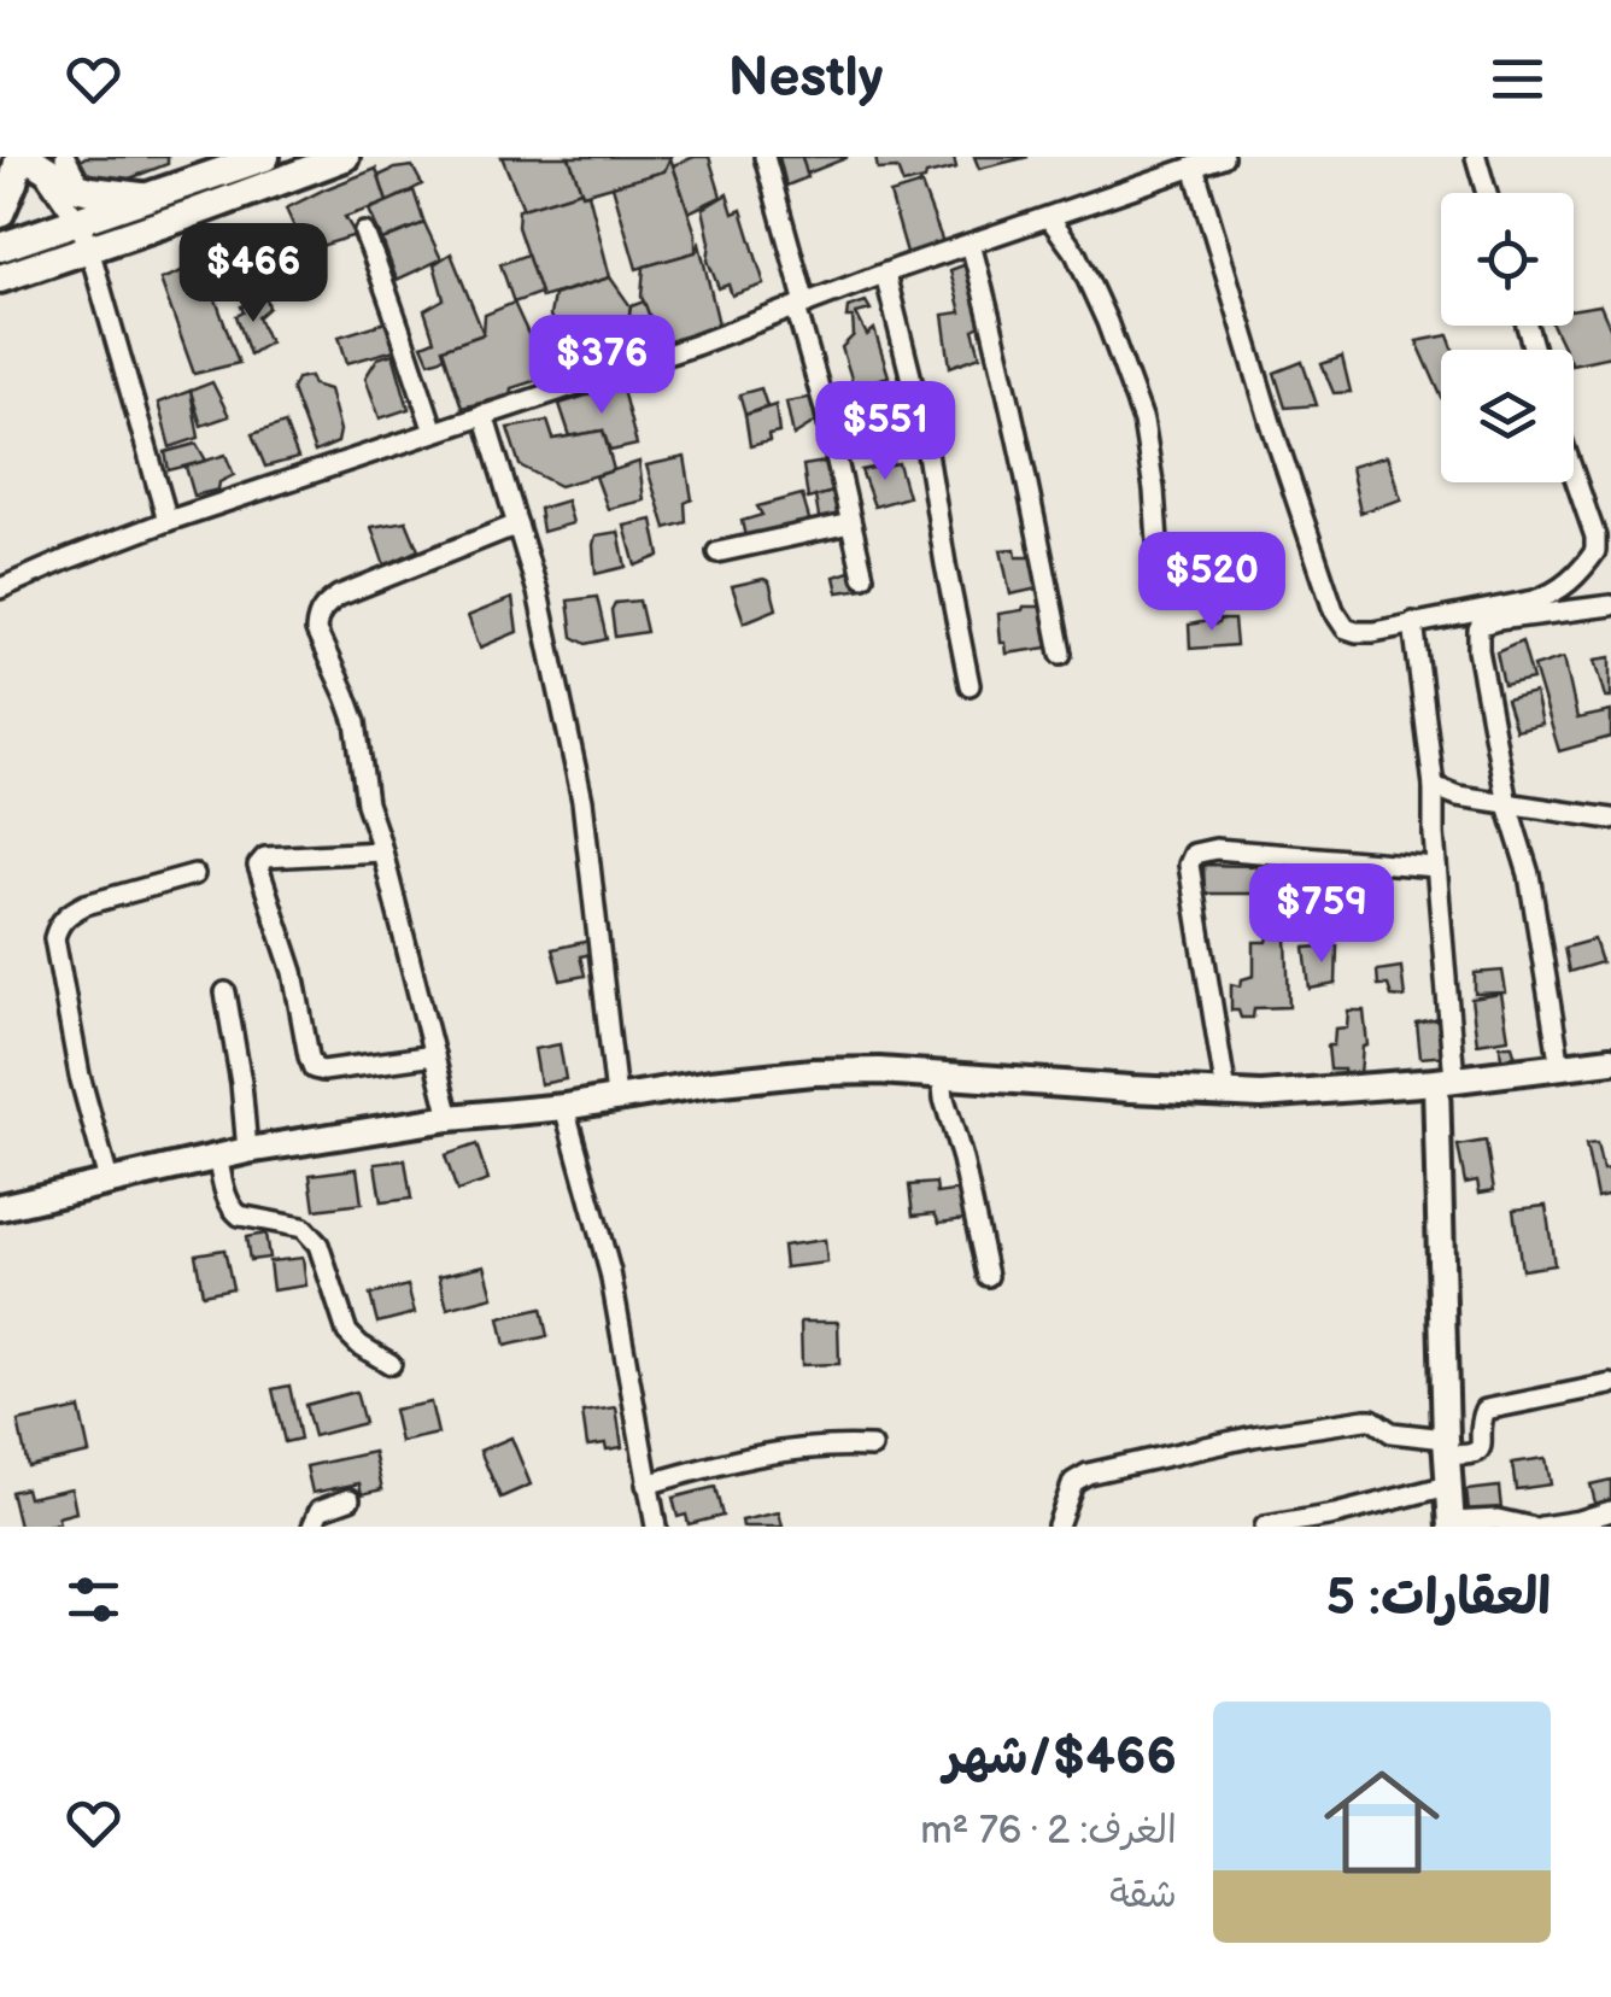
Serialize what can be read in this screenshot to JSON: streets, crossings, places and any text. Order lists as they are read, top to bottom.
{
  "page": {
    "header": "Nestly",
    "price": [
      "$466",
      "$376",
      "$551",
      "$520",
      "$759"
    ],
    "heading": "العقارات: 5",
    "list": [
      {
        "name": "$466/شهر",
        "note": "الغرف: 2 · 76 m² · شقة"
      }
    ]
  }
}
